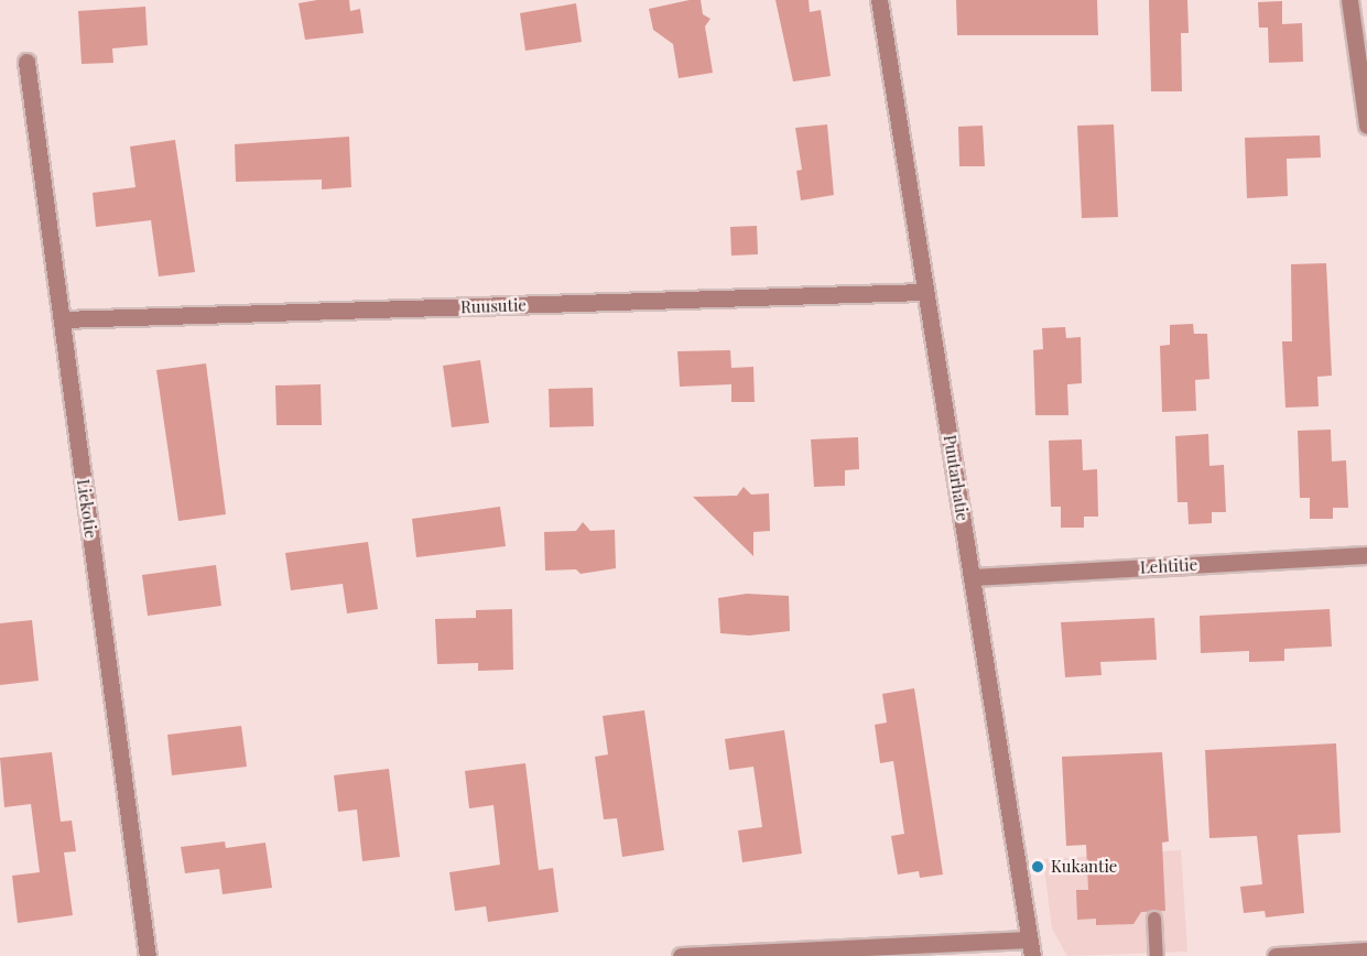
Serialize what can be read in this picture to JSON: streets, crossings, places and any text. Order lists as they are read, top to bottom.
{
  "streets": {
    "street": [
      "Ruusutie",
      "Puutarhatie",
      "Liekotie",
      "Lehtitie"
    ]
  },
  "crossings": [
    ["Ruusutie", "Puutarhatie"],
    ["Ruusutie", "Liekotie"],
    ["Puutarhatie", "Lehtitie"]
  ],
  "places": ["Kukantie"]
}
